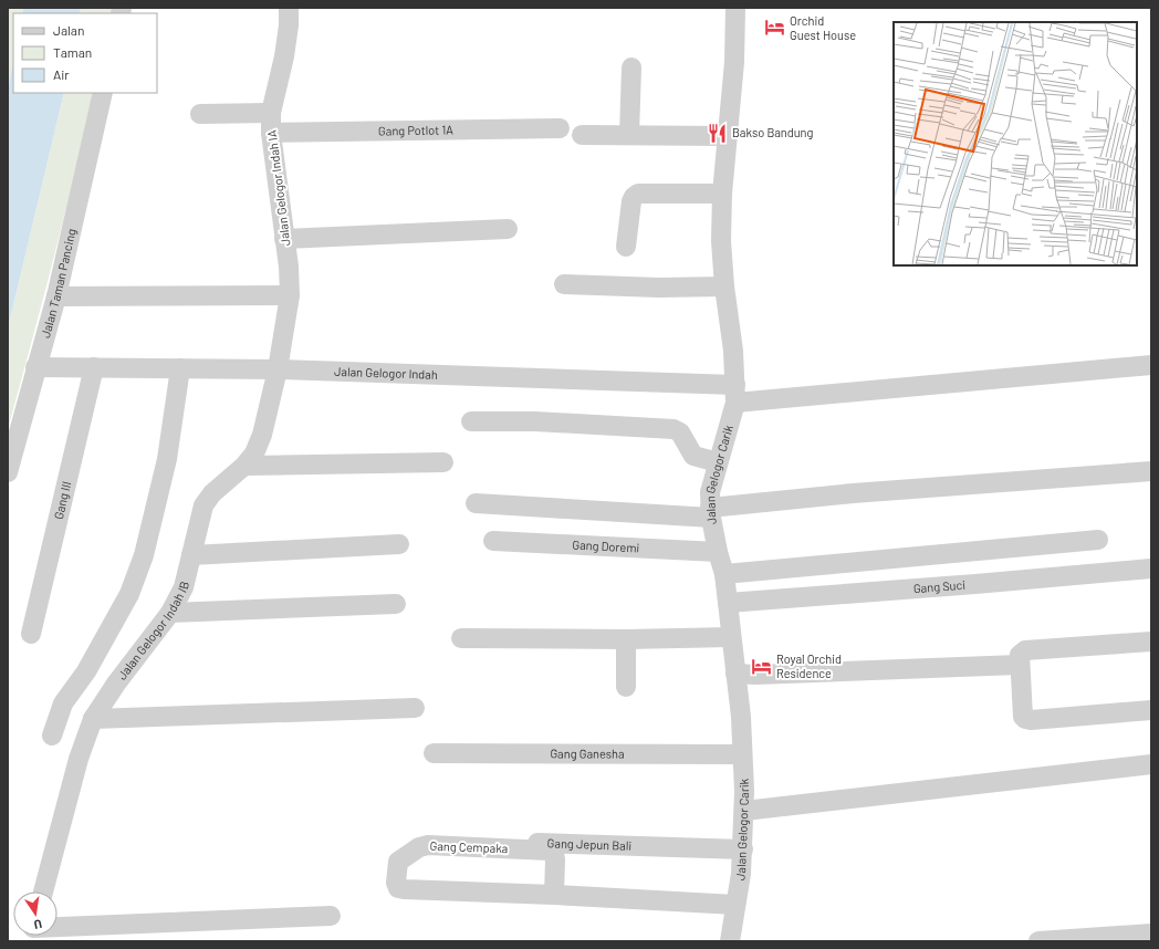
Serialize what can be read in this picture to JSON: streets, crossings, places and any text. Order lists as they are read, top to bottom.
{
  "streets": {
    "street": [
      "Gang Potlot 1A",
      "Jalan Gelogor Indah IA",
      "Jalan Taman Pancing",
      "Jalan Gelogor Indah",
      "Jalan Gelogor Carik",
      "Gang III",
      "Gang Doremi",
      "Gang Suci",
      "Jalan Gelogor Indah IB",
      "Gang Ganesha",
      "Gang Jepun Bali",
      "Gang Cempaka"
    ]
  },
  "crossings": [
    ["Gang Potlot 1A", "Jalan Gelogor Indah IA"],
    ["Jalan Gelogor Indah IA", "Jalan Gelogor Indah"],
    ["Jalan Gelogor Indah IA", "Jalan Gelogor Indah IB"],
    ["Jalan Taman Pancing", "Jalan Gelogor Indah"],
    ["Jalan Gelogor Indah", "Jalan Gelogor Carik"],
    ["Jalan Gelogor Indah", "Gang III"],
    ["Jalan Gelogor Indah", "Jalan Gelogor Indah IB"],
    ["Jalan Gelogor Carik", "Gang Doremi"],
    ["Jalan Gelogor Carik", "Gang Suci"],
    ["Jalan Gelogor Carik", "Gang Ganesha"],
    ["Jalan Gelogor Carik", "Gang Jepun Bali"],
    ["Jalan Gelogor Carik", "Gang Cempaka"]
  ],
  "places": {
    "hotel": ["Orchid Guest House", "Royal Orchid Residence"],
    "restaurant": ["Bakso Bandung"]
  },
  "legend": ["Jalan", "Taman", "Air"],
  "north": "bottom"
}
